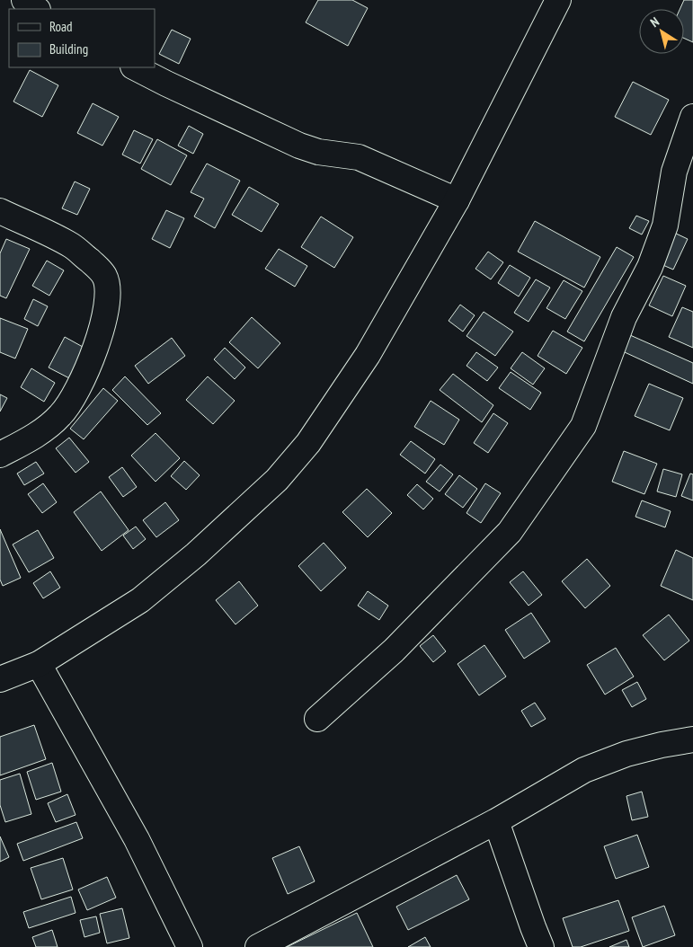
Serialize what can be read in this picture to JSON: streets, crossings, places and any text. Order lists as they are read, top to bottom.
{
  "legend": ["Road", "Building"],
  "north": "top left"
}
